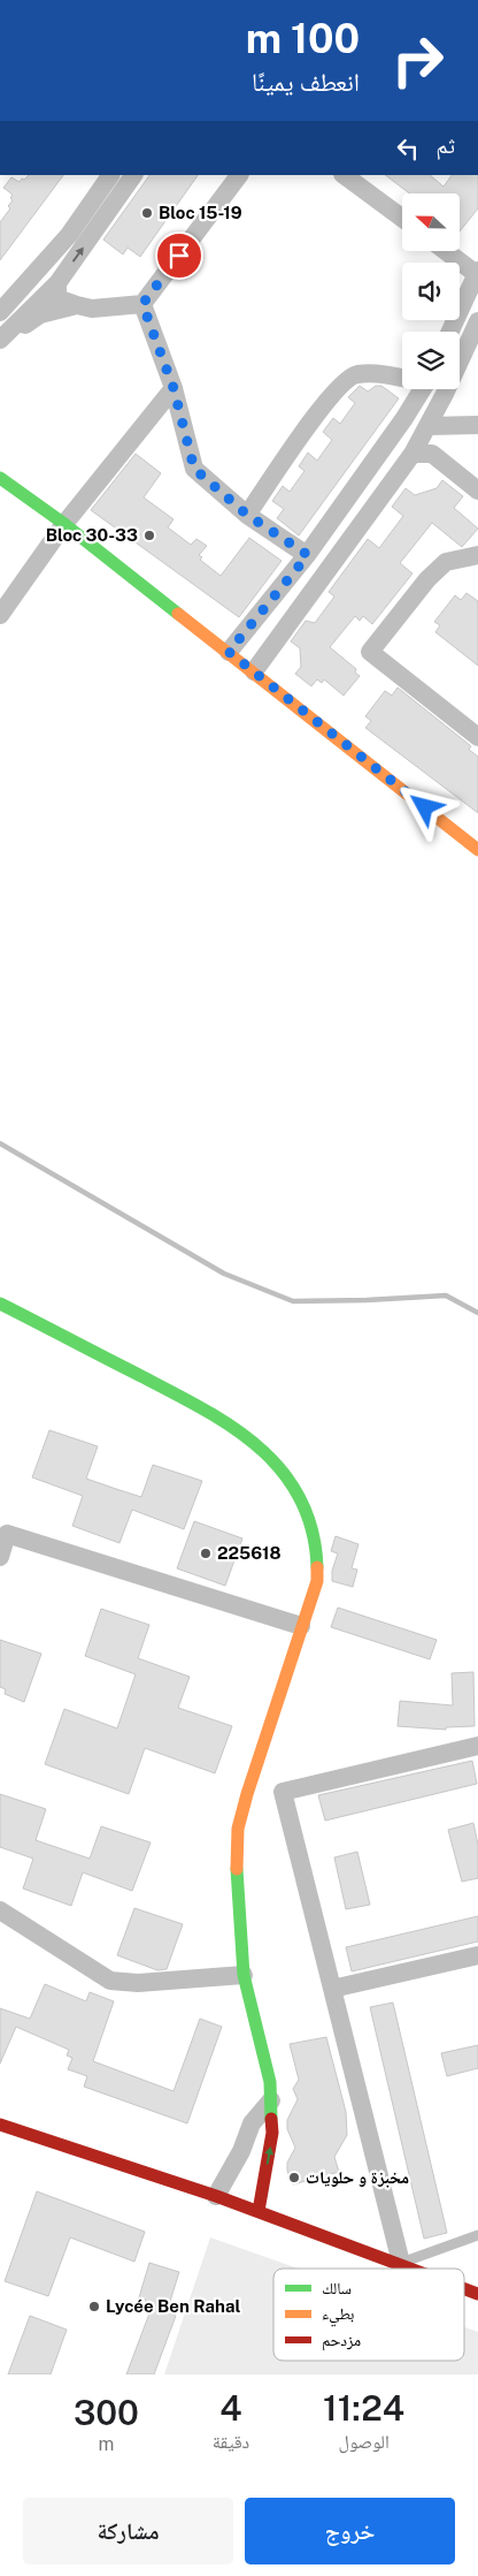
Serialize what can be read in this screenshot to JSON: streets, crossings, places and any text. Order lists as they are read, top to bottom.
{
  "places": [
    "Bloc 15-19",
    "Bloc 30-33",
    "225618",
    "مخبزة و حلويات",
    "Lycée Ben Rahal"
  ],
  "legend": ["سالك", "بطيء", "مزدحم"],
  "north": "left",
  "page": {
    "turn": ["100 m", "انعطف يمينًا"],
    "then": "ثم",
    "eta": [
      "11:24",
      "الوصول",
      "4",
      "دقيقة",
      "300",
      "m"
    ],
    "buttons": ["خروج", "مشاركة"]
  }
}
